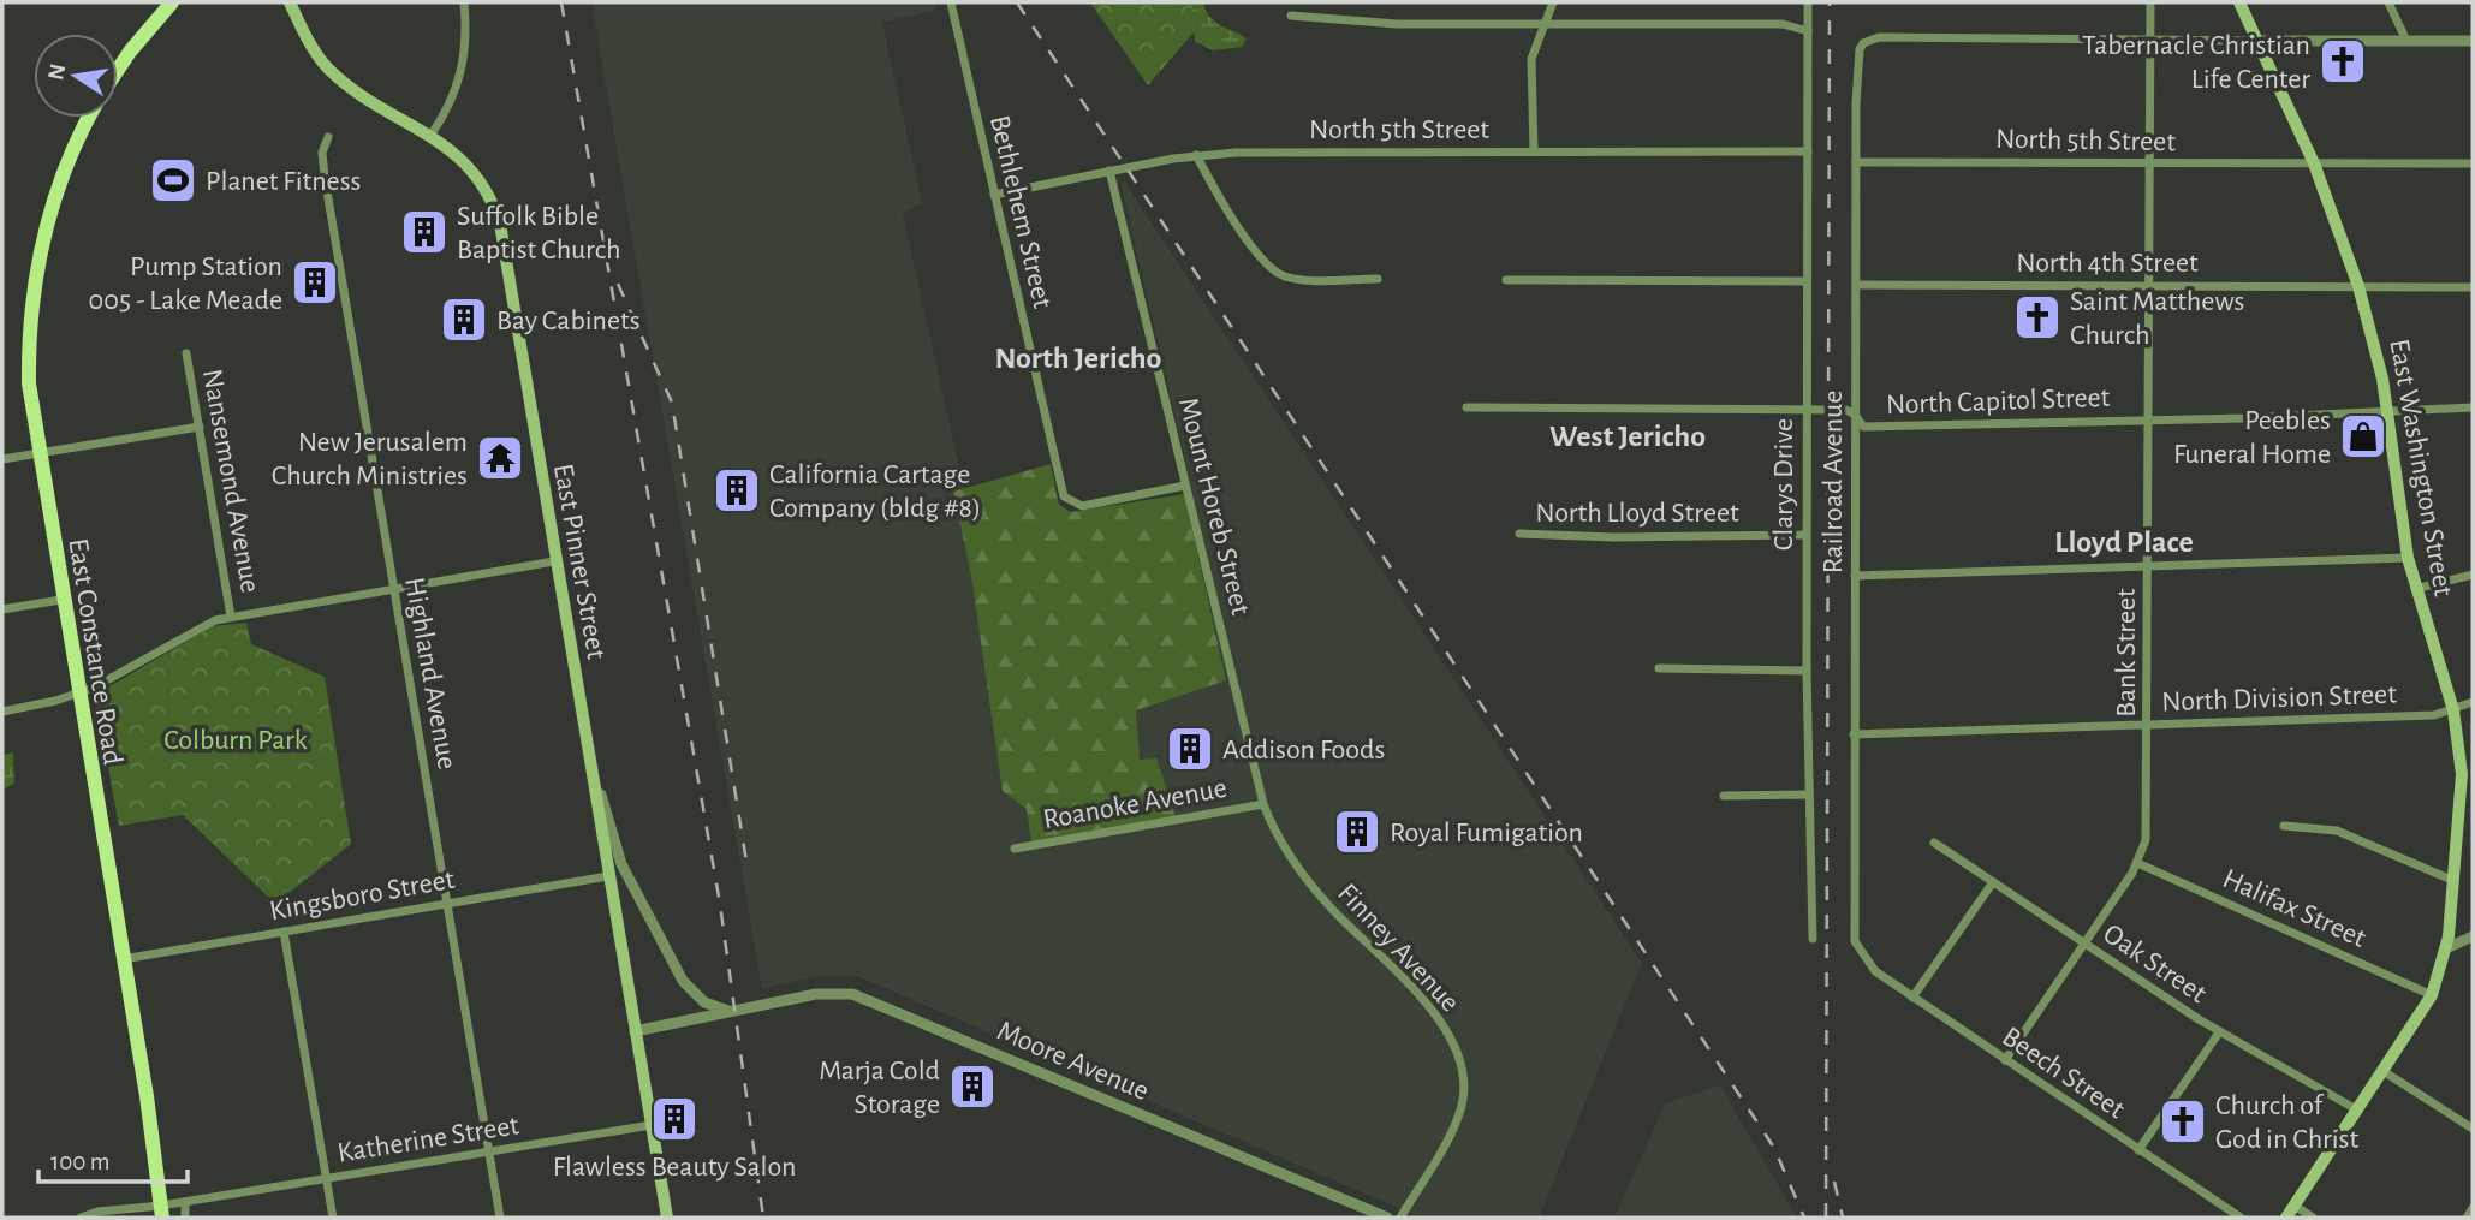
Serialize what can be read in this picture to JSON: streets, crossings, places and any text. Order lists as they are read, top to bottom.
{
  "streets": {
    "main road": ["East Washington Street", "East Pinner Street", "East Constance Road"],
    "street": [
      "North 5th Street",
      "Bethlehem Street",
      "North 4th Street",
      "North Capitol Street",
      "Nansemond Avenue",
      "Railroad Avenue",
      "Clarys Drive",
      "Mount Horeb Street",
      "North Lloyd Street",
      "Bank Street",
      "Highland Avenue",
      "North Division Street",
      "Roanoke Avenue",
      "Kingsboro Street",
      "Halifax Street",
      "Finney Avenue",
      "Oak Street",
      "Moore Avenue",
      "Beech Street",
      "Katherine Street"
    ]
  },
  "crossings": [
    ["North 5th Street", "Bethlehem Street"],
    ["North 5th Street", "East Washington Street"],
    ["North 5th Street", "Railroad Avenue"],
    ["North 5th Street", "Clarys Drive"],
    ["North 5th Street", "Mount Horeb Street"],
    ["North 5th Street", "Bank Street"],
    ["Bethlehem Street", "Mount Horeb Street"],
    ["North 4th Street", "East Washington Street"],
    ["North 4th Street", "Railroad Avenue"],
    ["North 4th Street", "Bank Street"],
    ["North Capitol Street", "East Washington Street"],
    ["North Capitol Street", "Railroad Avenue"],
    ["North Capitol Street", "Clarys Drive"],
    ["North Capitol Street", "Bank Street"],
    ["East Washington Street", "North Division Street"],
    ["East Washington Street", "Halifax Street"],
    ["East Washington Street", "Oak Street"],
    ["Railroad Avenue", "Bank Street"],
    ["Railroad Avenue", "North Division Street"],
    ["Railroad Avenue", "Beech Street"],
    ["Clarys Drive", "North Lloyd Street"],
    ["Mount Horeb Street", "Roanoke Avenue"],
    ["Mount Horeb Street", "Finney Avenue"],
    ["East Pinner Street", "Kingsboro Street"],
    ["East Pinner Street", "Moore Avenue"],
    ["East Pinner Street", "Katherine Street"],
    ["East Constance Road", "Kingsboro Street"],
    ["East Constance Road", "Katherine Street"],
    ["Bank Street", "North Division Street"],
    ["Bank Street", "Halifax Street"],
    ["Bank Street", "Oak Street"],
    ["Bank Street", "Beech Street"],
    ["Highland Avenue", "Kingsboro Street"],
    ["Highland Avenue", "Katherine Street"],
    ["Roanoke Avenue", "Finney Avenue"]
  ],
  "districts": ["North Jericho", "West Jericho", "Lloyd Place"],
  "parks": ["Colburn Park"],
  "places": {
    "church": ["Tabernacle Christian Life Center", "Saint Matthews Church", "Church of God in Christ"],
    "sports": ["Planet Fitness"],
    "building": [
      "Suffolk Bible Baptist Church",
      "Pump Station 005 - Lake Meade",
      "Bay Cabinets",
      "California Cartage Company (bldg #8)",
      "Addison Foods",
      "Royal Fumigation",
      "Marja Cold Storage",
      "Flawless Beauty Salon"
    ],
    "shop": ["Peebles Funeral Home"],
    "temple": ["New Jerusalem Church Ministries"]
  },
  "scale_bar": "100 m",
  "north": "left"
}
